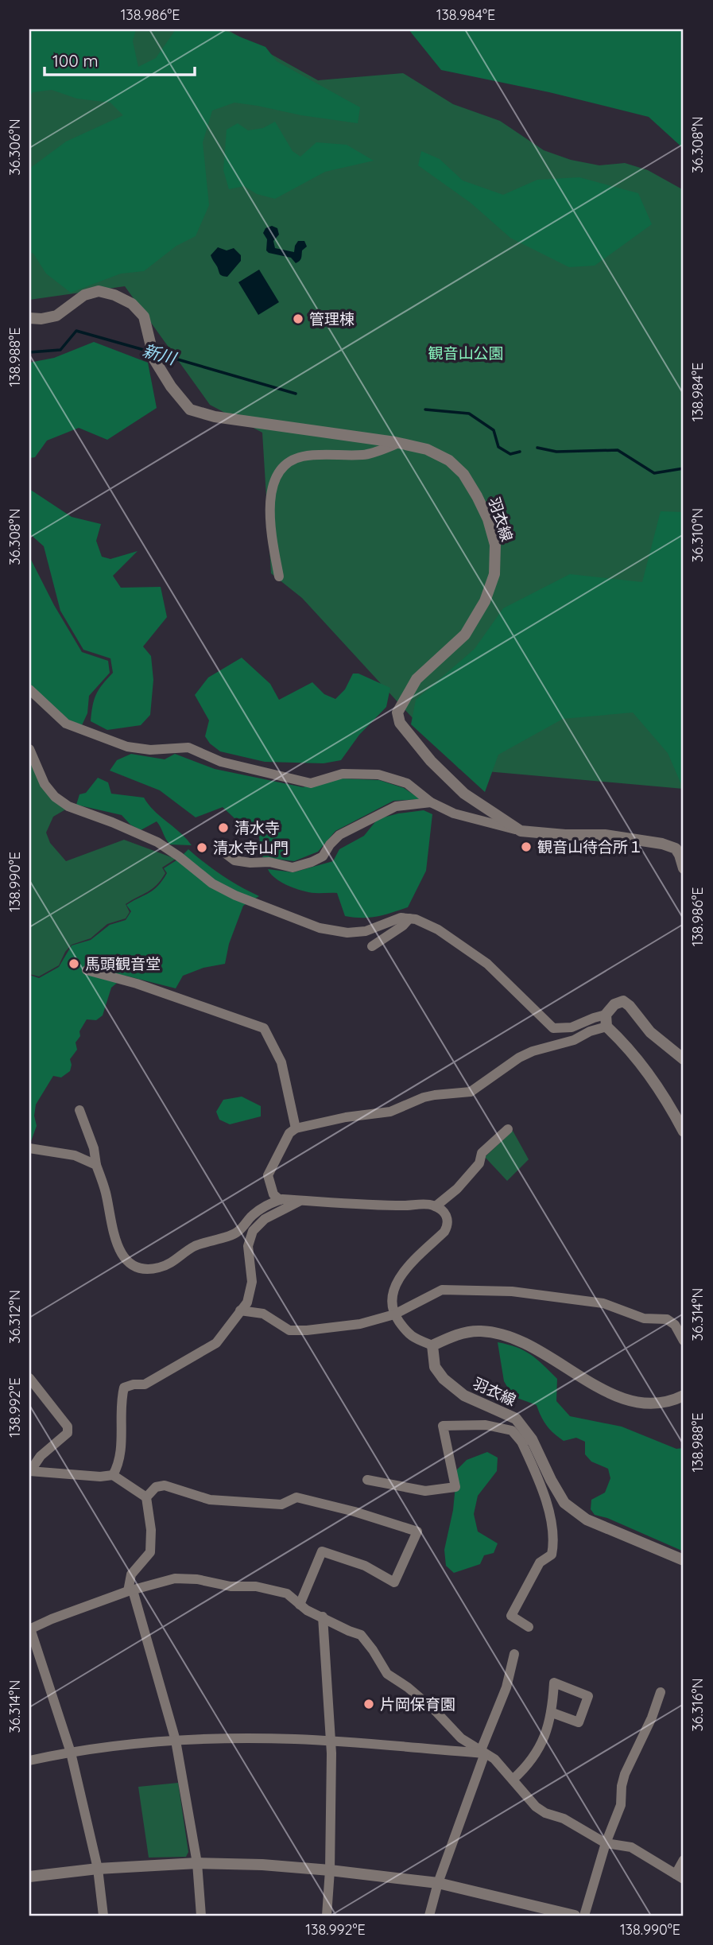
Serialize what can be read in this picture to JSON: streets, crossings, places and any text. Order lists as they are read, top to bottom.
{
  "streets": {
    "street": ["羽衣線"]
  },
  "water": ["新川"],
  "parks": ["観音山公園"],
  "places": [
    "管理棟",
    "清水寺",
    "観音山待合所１",
    "清水寺山門",
    "馬頭観音堂",
    "片岡保育園"
  ],
  "scale_bar": "100 m",
  "coordinates": [
    "138.986°E",
    "138.984°E",
    "36.308°N",
    "36.306°N",
    "138.988°E",
    "36.310°N",
    "138.990°E",
    "36.314°N",
    "36.312°N",
    "138.992°E",
    "36.316°N"
  ]
}
